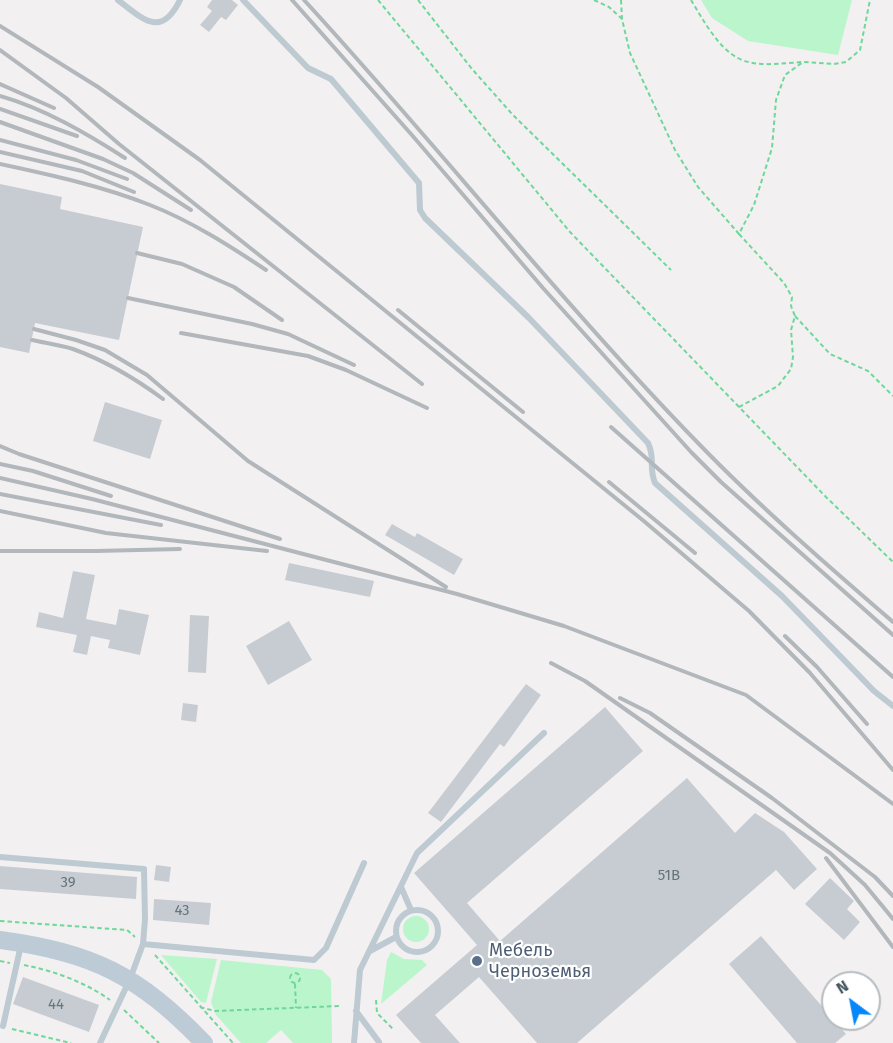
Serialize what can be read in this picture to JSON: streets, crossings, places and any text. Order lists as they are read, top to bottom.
{
  "places": ["Мебель Черноземья"],
  "house_numbers": [
    "51В",
    "39",
    "43",
    "44"
  ],
  "north": "top left"
}
